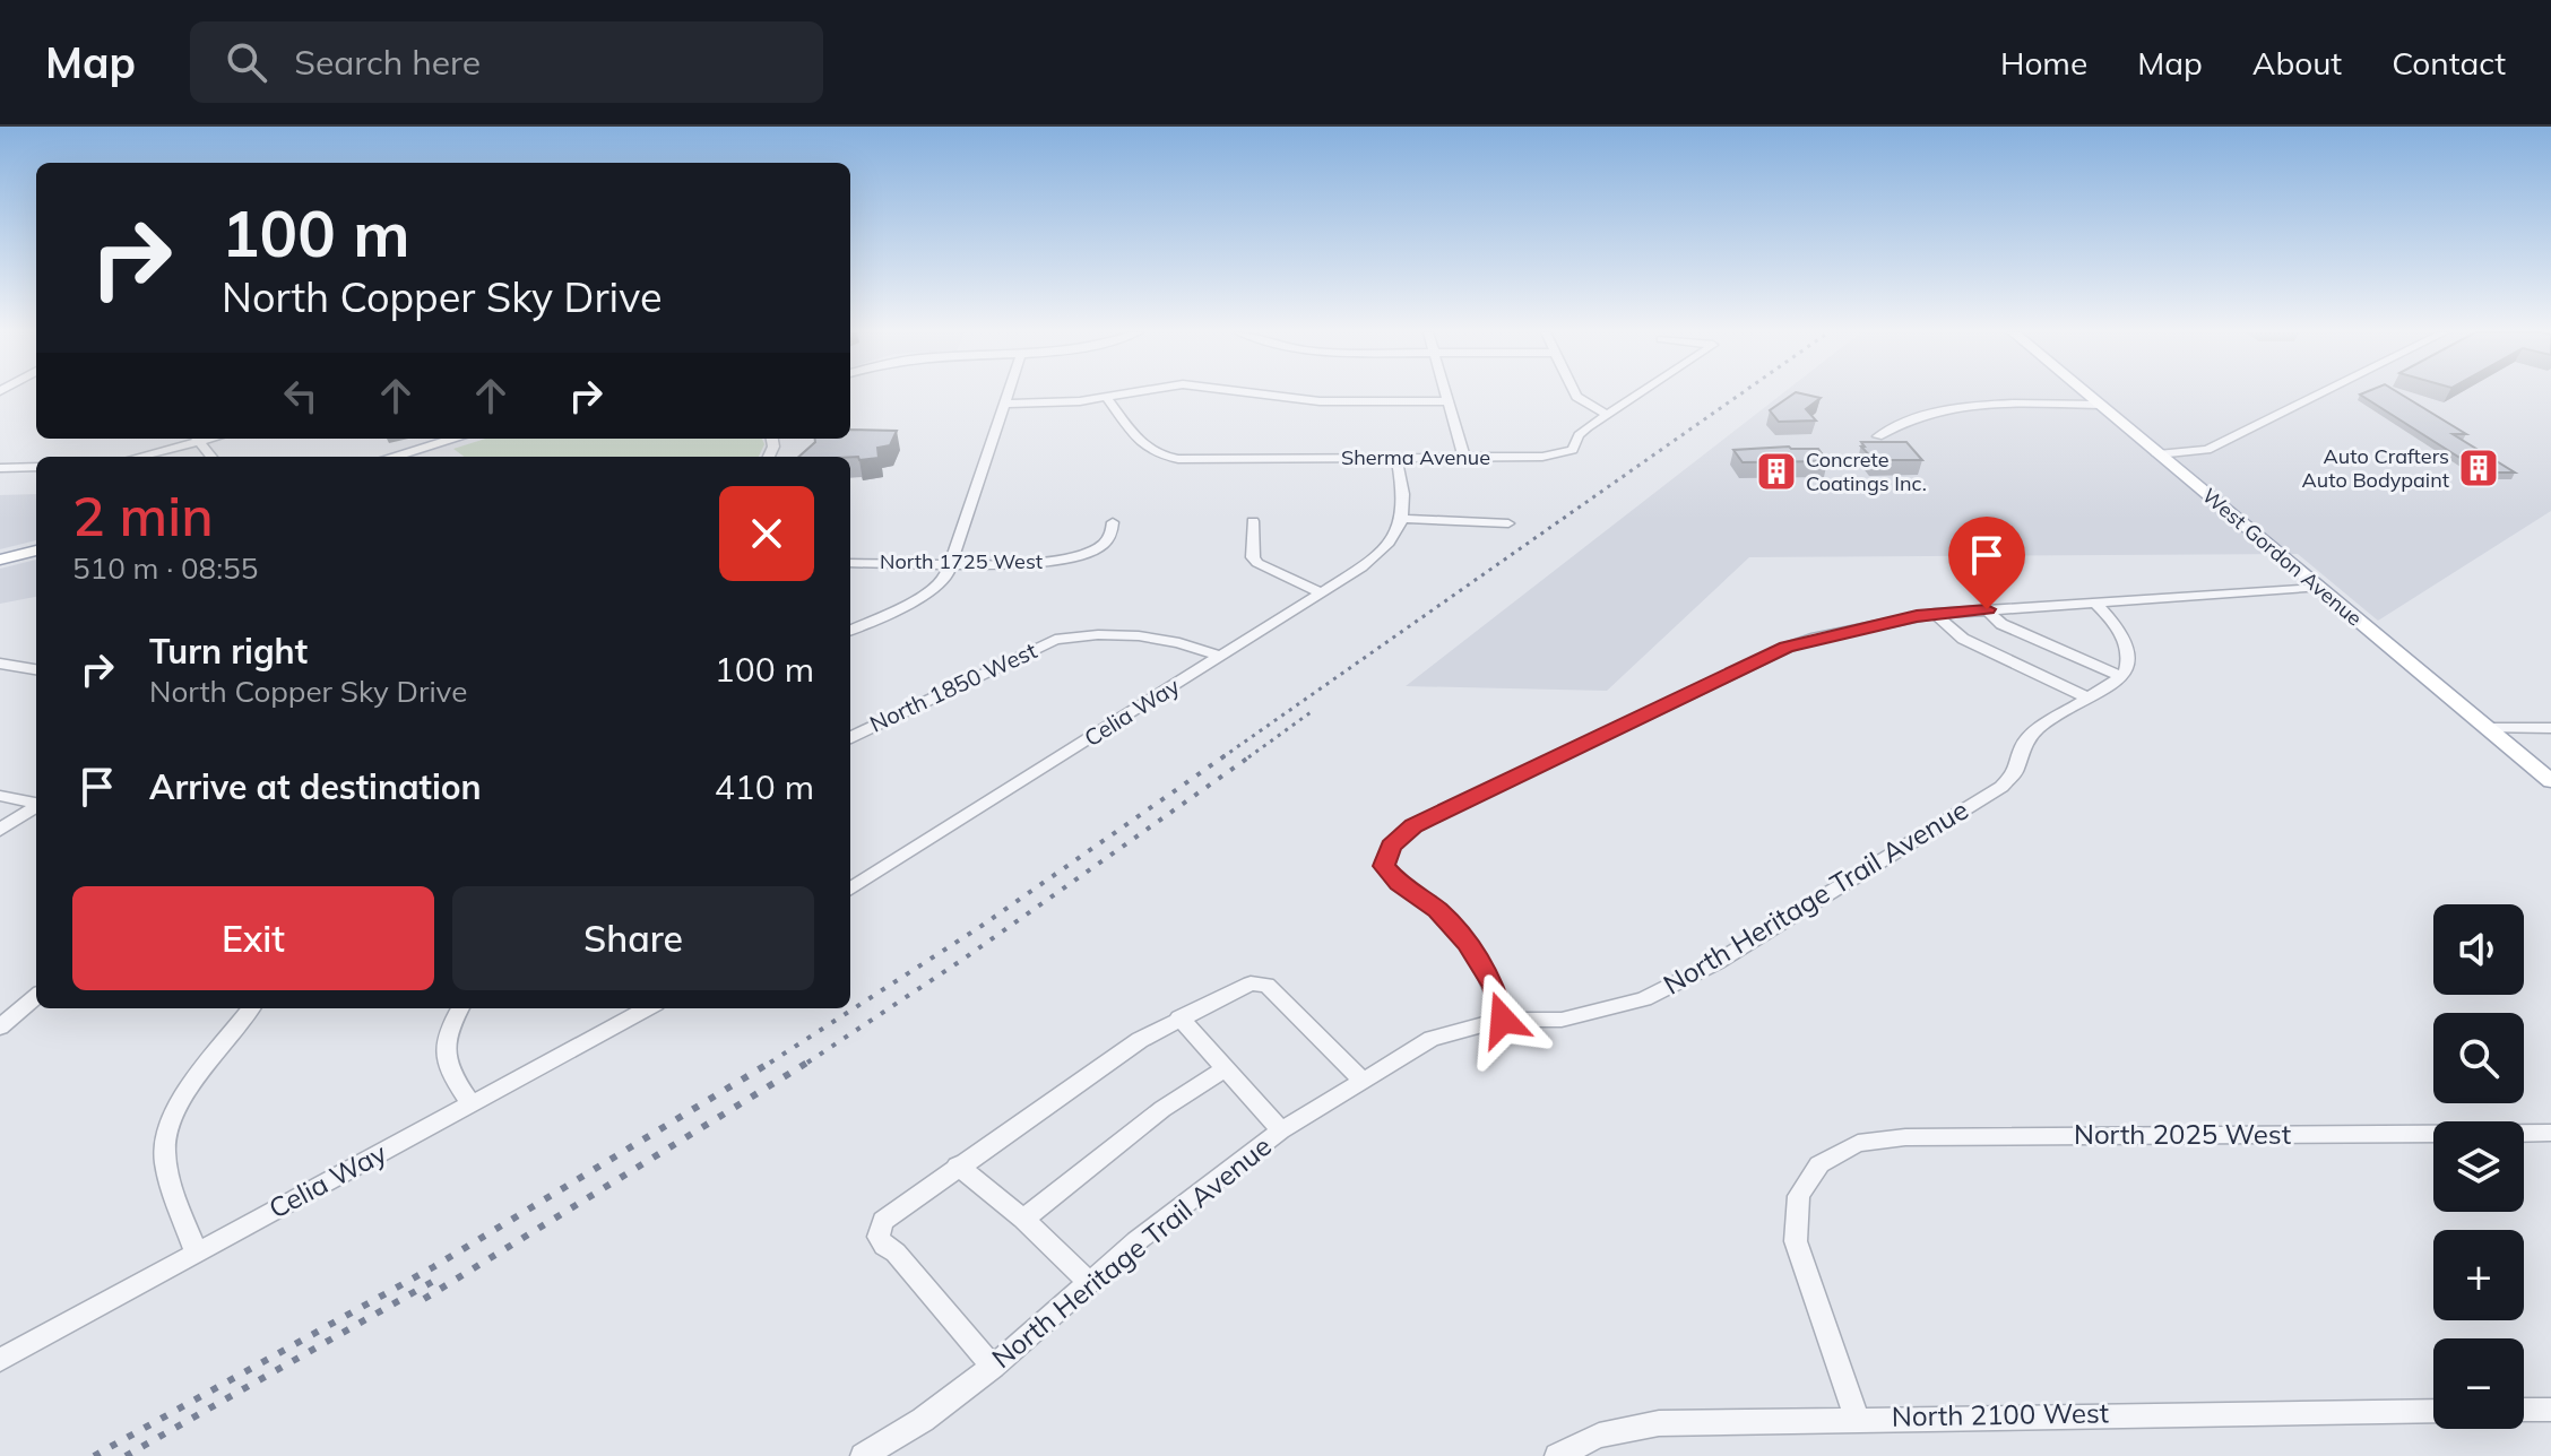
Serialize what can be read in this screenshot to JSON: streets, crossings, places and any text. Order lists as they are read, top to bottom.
{
  "streets": {
    "main road": ["West Gordon Avenue"],
    "street": [
      "Sherma Avenue",
      "North 1725 West",
      "North 1850 West",
      "Celia Way",
      "North Heritage Trail Avenue",
      "North 2025 West",
      "North 2100 West"
    ]
  },
  "crossings": [
    ["North 1850 West", "Celia Way"],
    ["North 2025 West", "North 2100 West"]
  ],
  "places": {
    "building": ["Auto Crafters Auto Bodypaint", "Concrete Coatings Inc."]
  },
  "page": {
    "header": "Map",
    "search": "Search here",
    "nav": [
      "Home",
      "Map",
      "About",
      "Contact"
    ],
    "turn": ["100 m", "North Copper Sky Drive"],
    "heading": ["2 min", "510 m · 08:55"],
    "list": [
      {
        "name": "Turn right",
        "note": "North Copper Sky Drive",
        "value": "100 m"
      },
      {
        "name": "Arrive at destination",
        "value": "410 m"
      }
    ],
    "buttons": ["Exit", "Share"],
    "map_buttons": ["+", "−"]
  }
}
